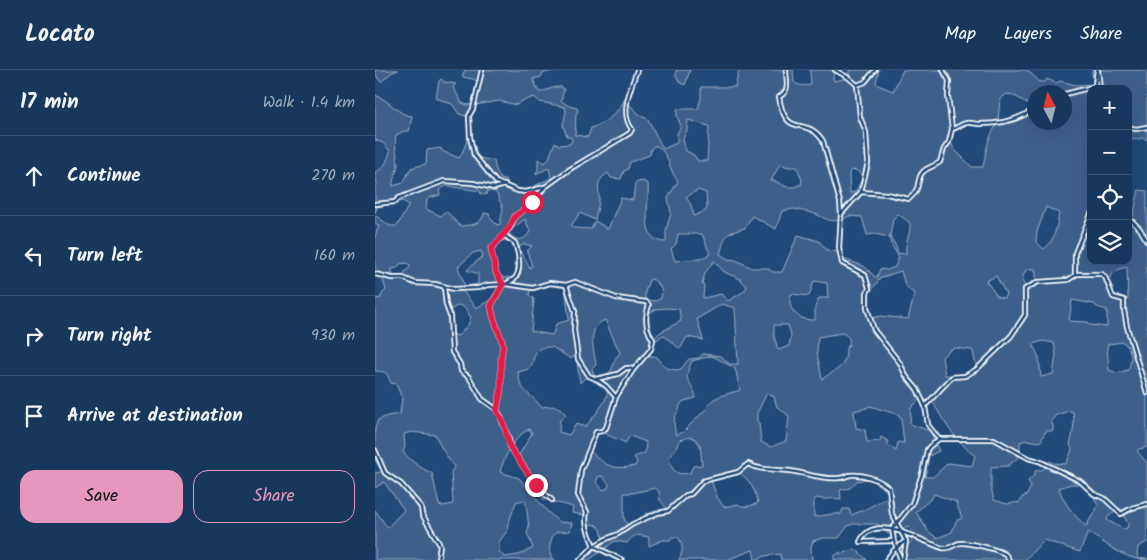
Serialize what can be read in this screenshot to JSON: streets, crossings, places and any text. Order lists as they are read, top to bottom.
{
  "north": "top",
  "page": {
    "header": "Locato",
    "nav": ["Map", "Layers", "Share"],
    "heading": ["17 min", "Walk · 1.4 km"],
    "map_buttons": ["+", "−"],
    "list": [
      ["Continue", "270 m"],
      ["Turn left", "160 m"],
      ["Turn right", "930 m"],
      "Arrive at destination"
    ],
    "buttons": ["Save", "Share"]
  }
}
